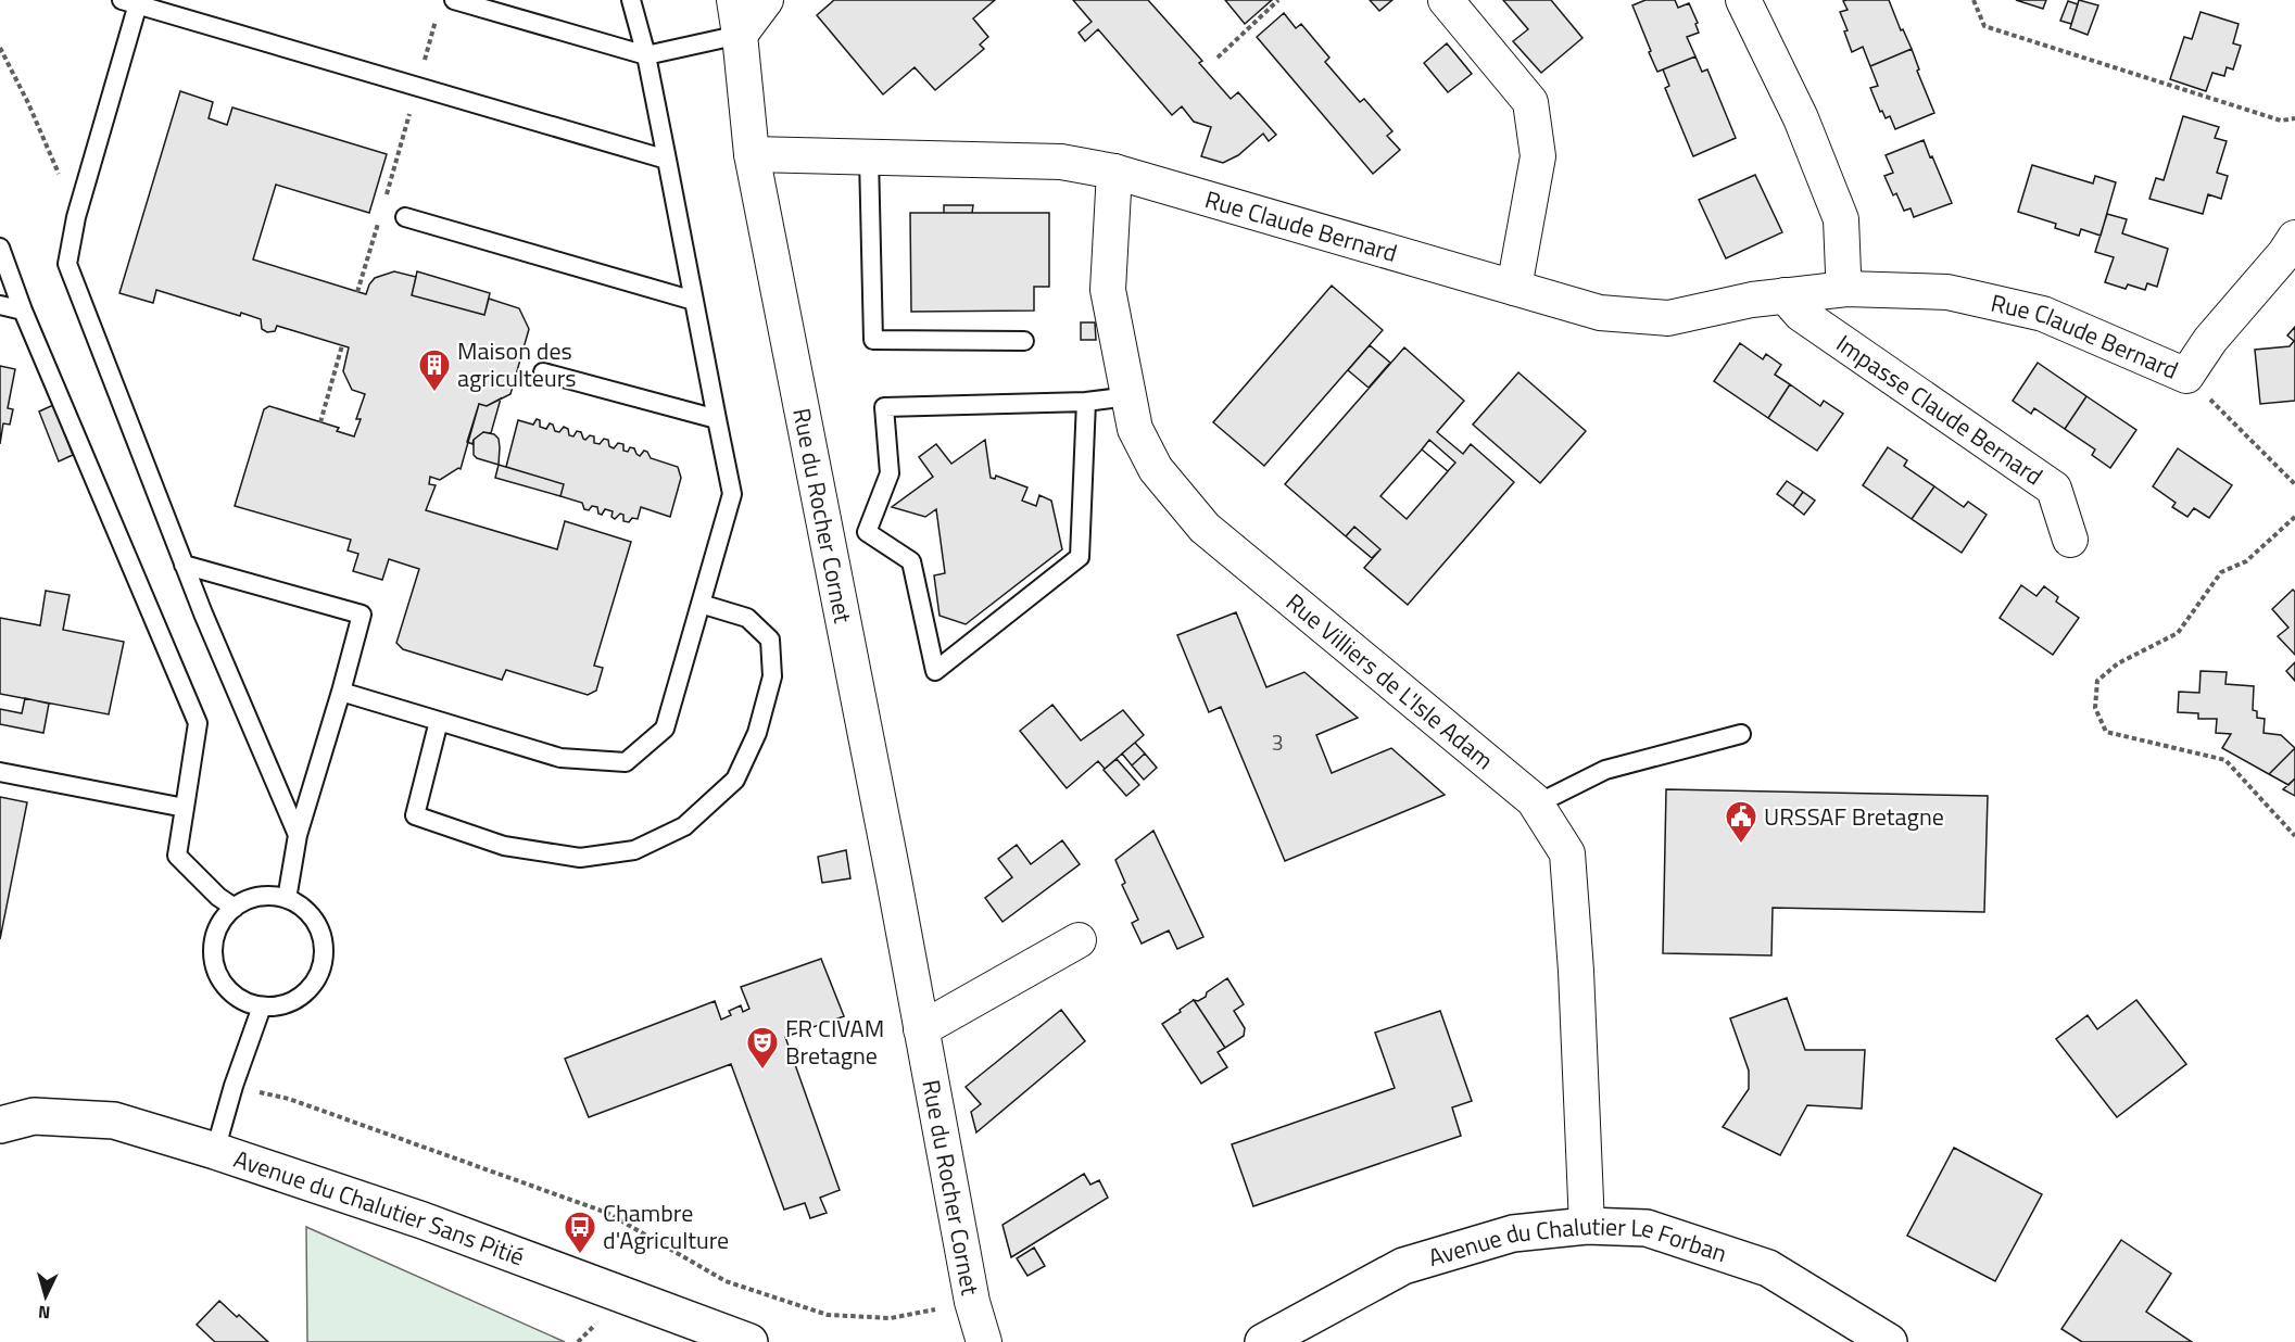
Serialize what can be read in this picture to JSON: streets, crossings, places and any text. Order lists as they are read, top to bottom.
{
  "streets": {
    "street": [
      "Rue Claude Bernard",
      "Impasse Claude Bernard",
      "Rue du Rocher Cornet",
      "Rue Villiers de L'Isle Adam",
      "Avenue du Chalutier Sans Pitié",
      "Avenue du Chalutier Le Forban"
    ]
  },
  "crossings": [
    ["Rue Claude Bernard", "Impasse Claude Bernard"],
    ["Rue Claude Bernard", "Rue du Rocher Cornet"],
    ["Rue Claude Bernard", "Rue Villiers de L'Isle Adam"],
    ["Rue Villiers de L'Isle Adam", "Avenue du Chalutier Le Forban"]
  ],
  "places": {
    "building": ["Maison des agriculteurs"],
    "public building": ["URSSAF Bretagne"],
    "theatre": ["FR CIVAM Bretagne"],
    "bus stop": ["Chambre d'Agriculture"]
  },
  "house_numbers": ["3"],
  "north": "bottom"
}
